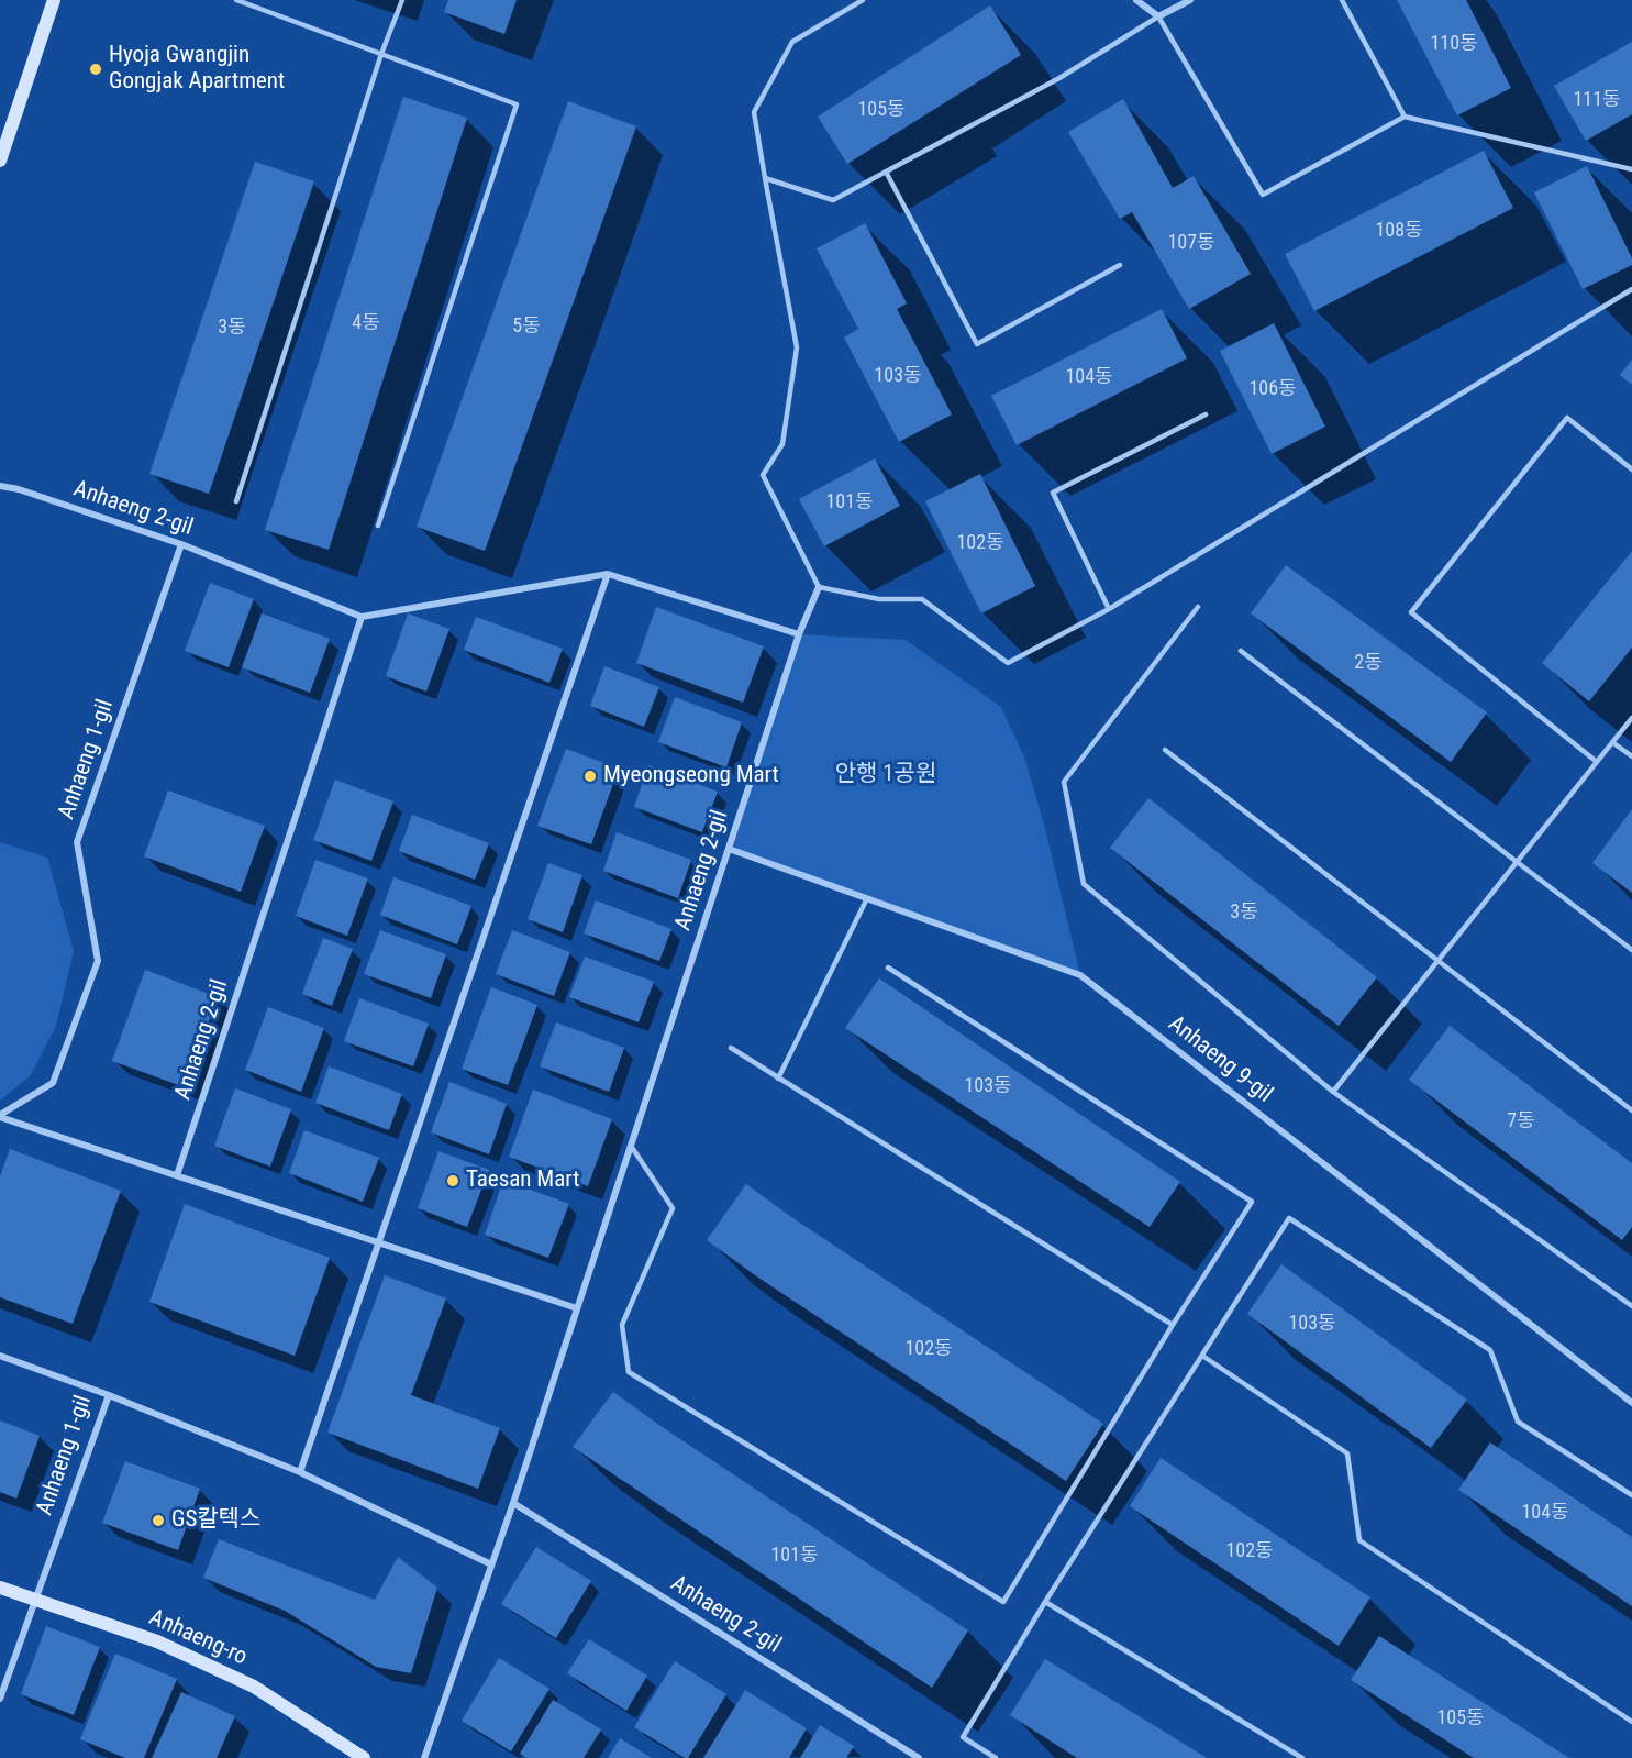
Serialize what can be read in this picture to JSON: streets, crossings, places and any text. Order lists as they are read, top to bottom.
{
  "streets": {
    "street": [
      "Anhaeng 2-gil",
      "Anhaeng 1-gil",
      "Anhaeng 9-gil",
      "Anhaeng-ro"
    ]
  },
  "crossings": [
    ["Anhaeng 2-gil", "Anhaeng 1-gil"],
    ["Anhaeng 2-gil", "Anhaeng 9-gil"],
    ["Anhaeng 1-gil", "Anhaeng-ro"]
  ],
  "parks": ["안행 1공원"],
  "places": [
    "Hyoja Gwangjin Gongjak Apartment",
    "Myeongseong Mart",
    "Taesan Mart",
    "GS칼텍스"
  ],
  "house_numbers": [
    "110동",
    "111동",
    "105동",
    "108동",
    "107동",
    "4동",
    "5동",
    "3동",
    "103동",
    "104동",
    "106동",
    "101동",
    "102동",
    "2동",
    "3동",
    "103동",
    "7동",
    "103동",
    "102동",
    "104동",
    "102동",
    "101동",
    "105동"
  ]
}
